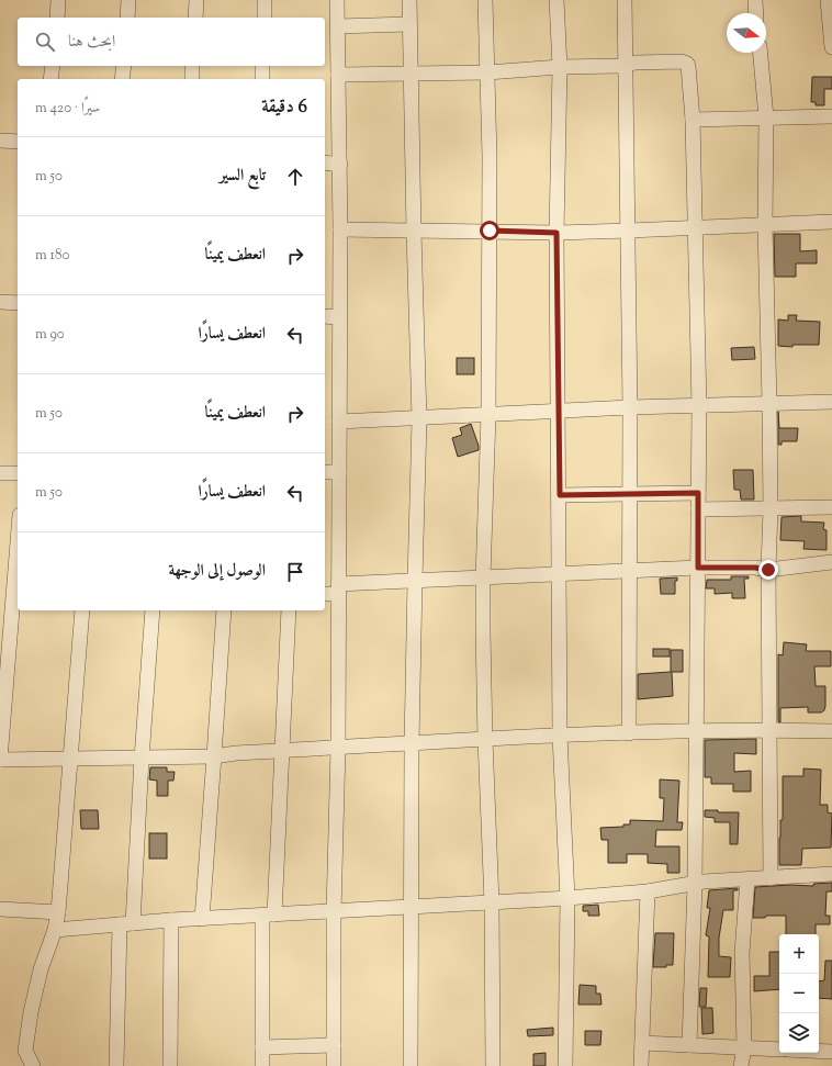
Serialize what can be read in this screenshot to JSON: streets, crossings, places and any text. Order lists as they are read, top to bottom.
{
  "north": "right",
  "page": {
    "search": "ابحث هنا",
    "heading": ["6 دقيقة", "سيرًا · 420 m"],
    "list": [
      ["تابع السير", "50 m"],
      ["انعطف يمينًا", "180 m"],
      ["انعطف يسارًا", "90 m"],
      ["انعطف يمينًا", "50 m"],
      ["انعطف يسارًا", "50 m"],
      "الوصول إلى الوجهة"
    ],
    "map_buttons": ["+", "−"]
  }
}
